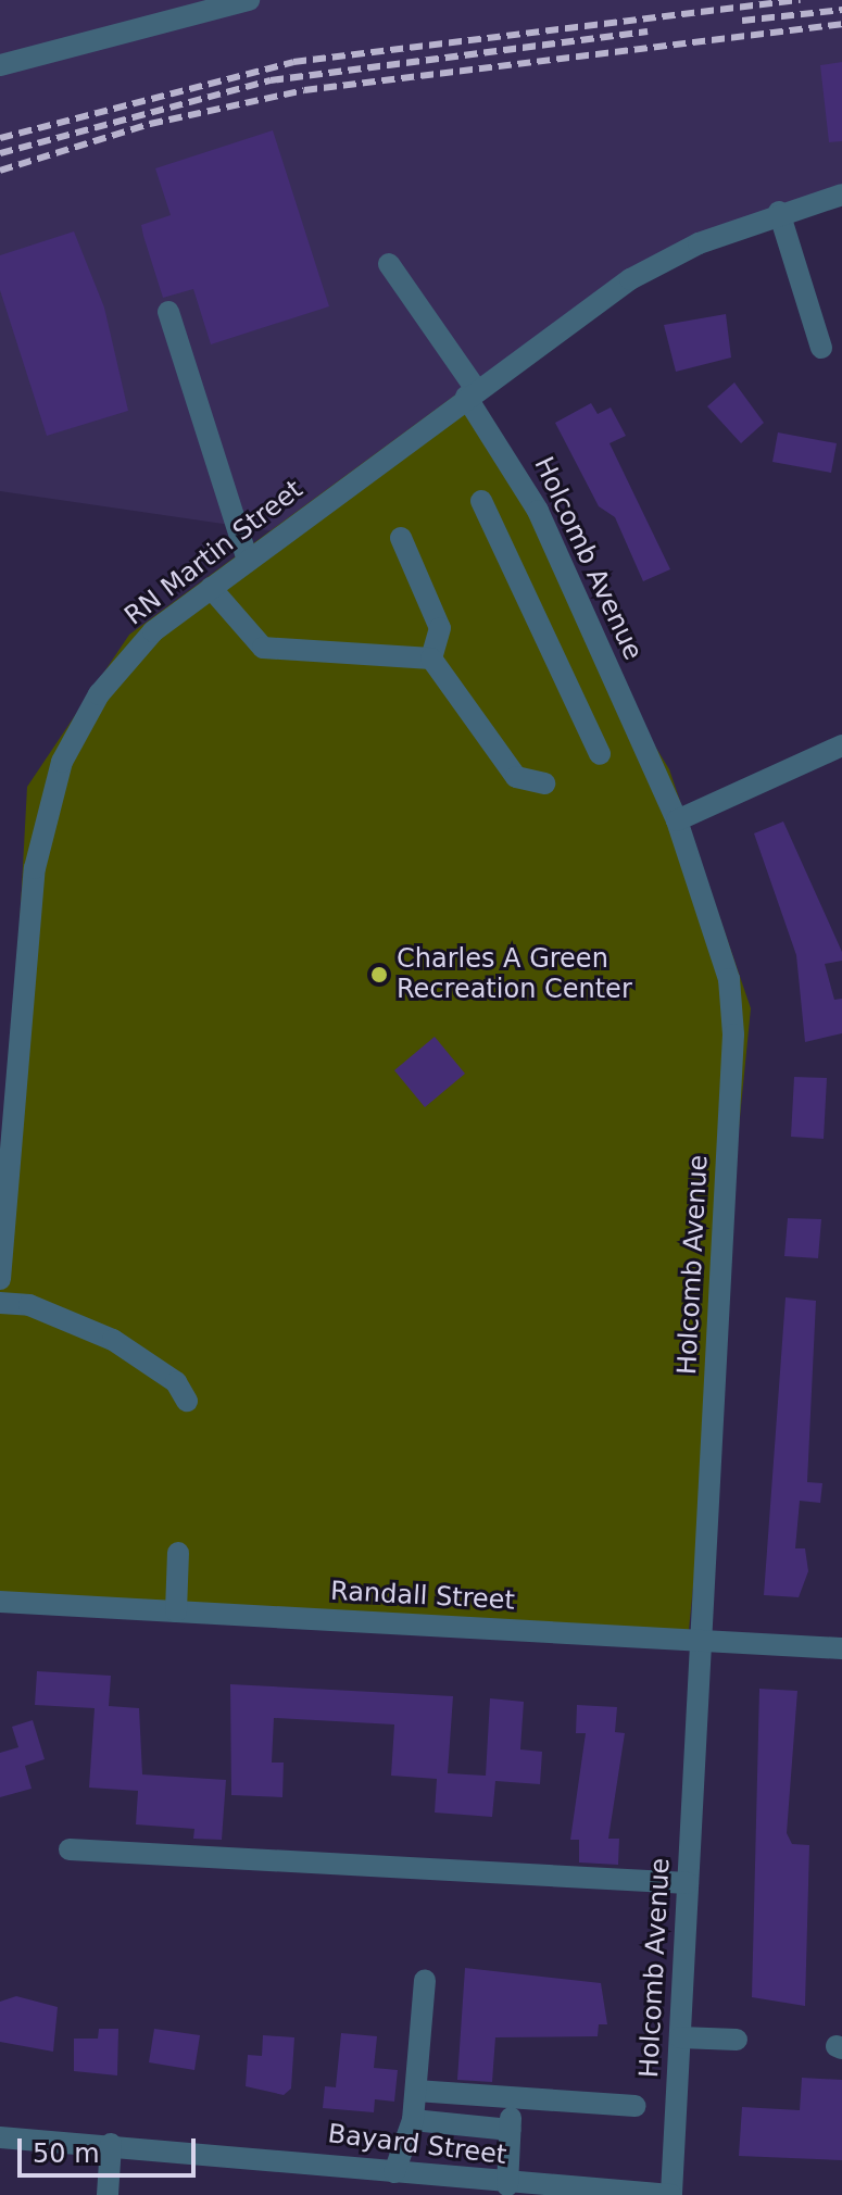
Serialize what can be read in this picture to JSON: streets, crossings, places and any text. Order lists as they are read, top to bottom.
{
  "streets": {
    "street": [
      "RN Martin Street",
      "Holcomb Avenue",
      "Randall Street",
      "Bayard Street"
    ]
  },
  "crossings": [
    ["RN Martin Street", "Holcomb Avenue"],
    ["Holcomb Avenue", "Randall Street"],
    ["Holcomb Avenue", "Bayard Street"]
  ],
  "places": ["Charles A Green Recreation Center"],
  "scale_bar": "50 m"
}
